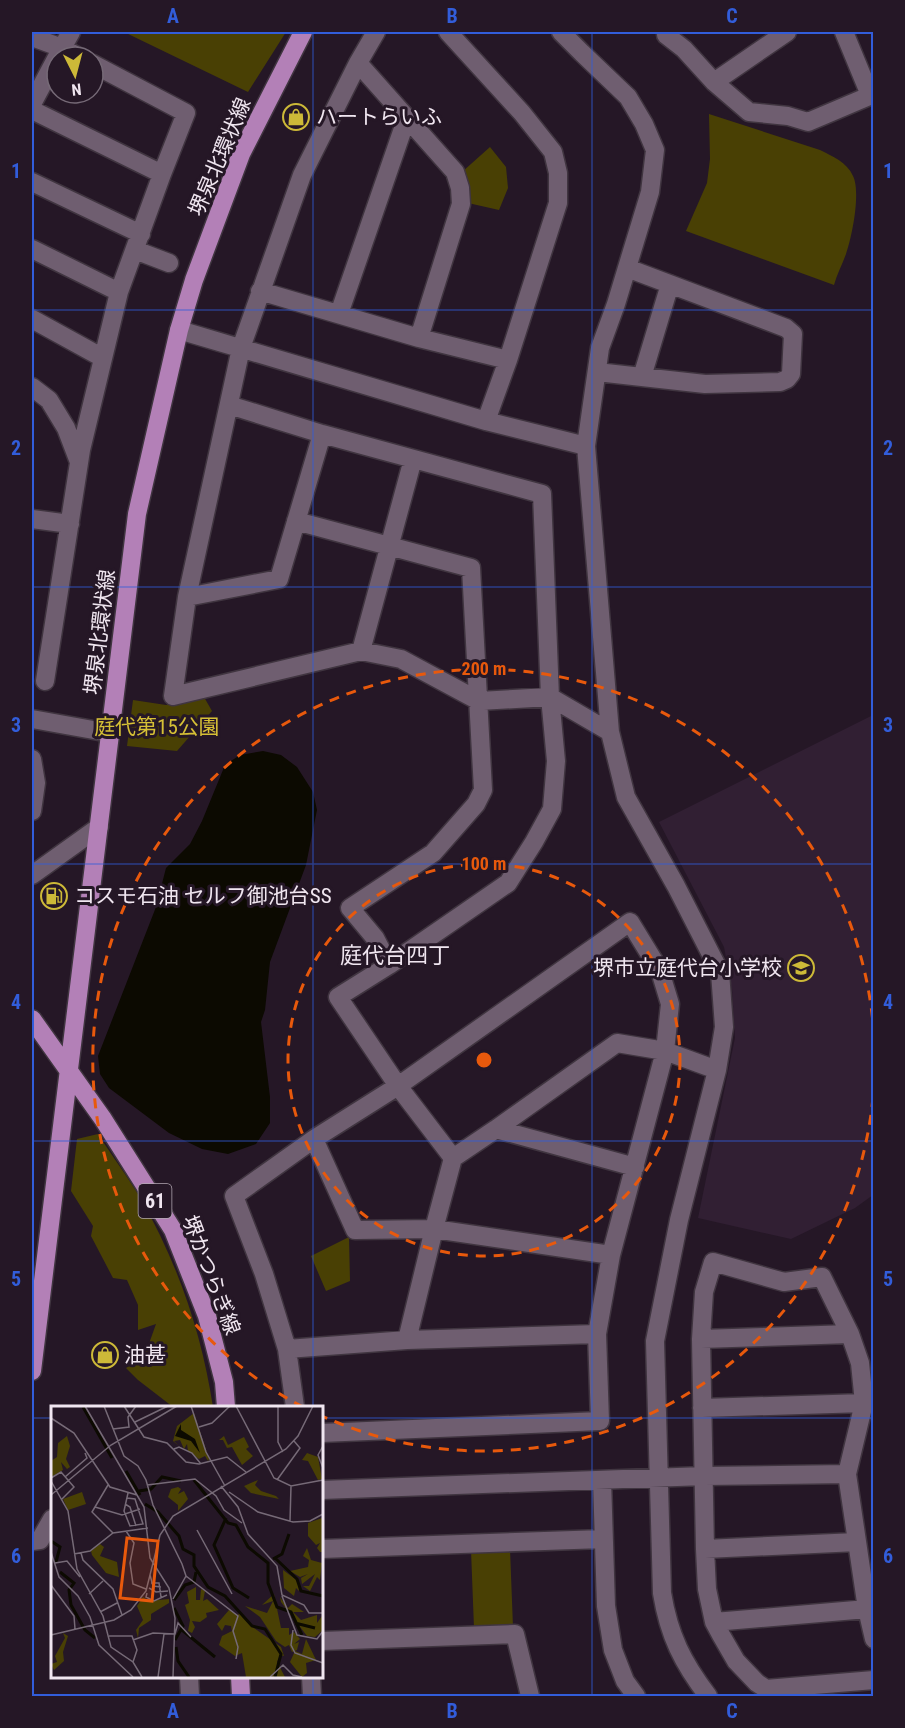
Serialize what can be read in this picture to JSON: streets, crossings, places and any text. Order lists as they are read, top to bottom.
{
  "streets": {
    "main road": ["堺泉北環状線", "61", "堺かつらぎ線"]
  },
  "crossings": [
    ["堺泉北環状線", "堺かつらぎ線"]
  ],
  "districts": ["庭代台四丁"],
  "parks": ["庭代第15公園"],
  "places": {
    "shop": ["ハートらいふ", "油甚"],
    "fuel station": ["コスモ石油 セルフ御池台SS"],
    "school or university": ["堺市立庭代台小学校"]
  },
  "north": "bottom",
  "grid": {
    "columns": ["A", "B", "C"],
    "rows": [
      "1",
      "2",
      "3",
      "4",
      "5",
      "6"
    ]
  },
  "rings": ["200 m", "100 m"]
}
